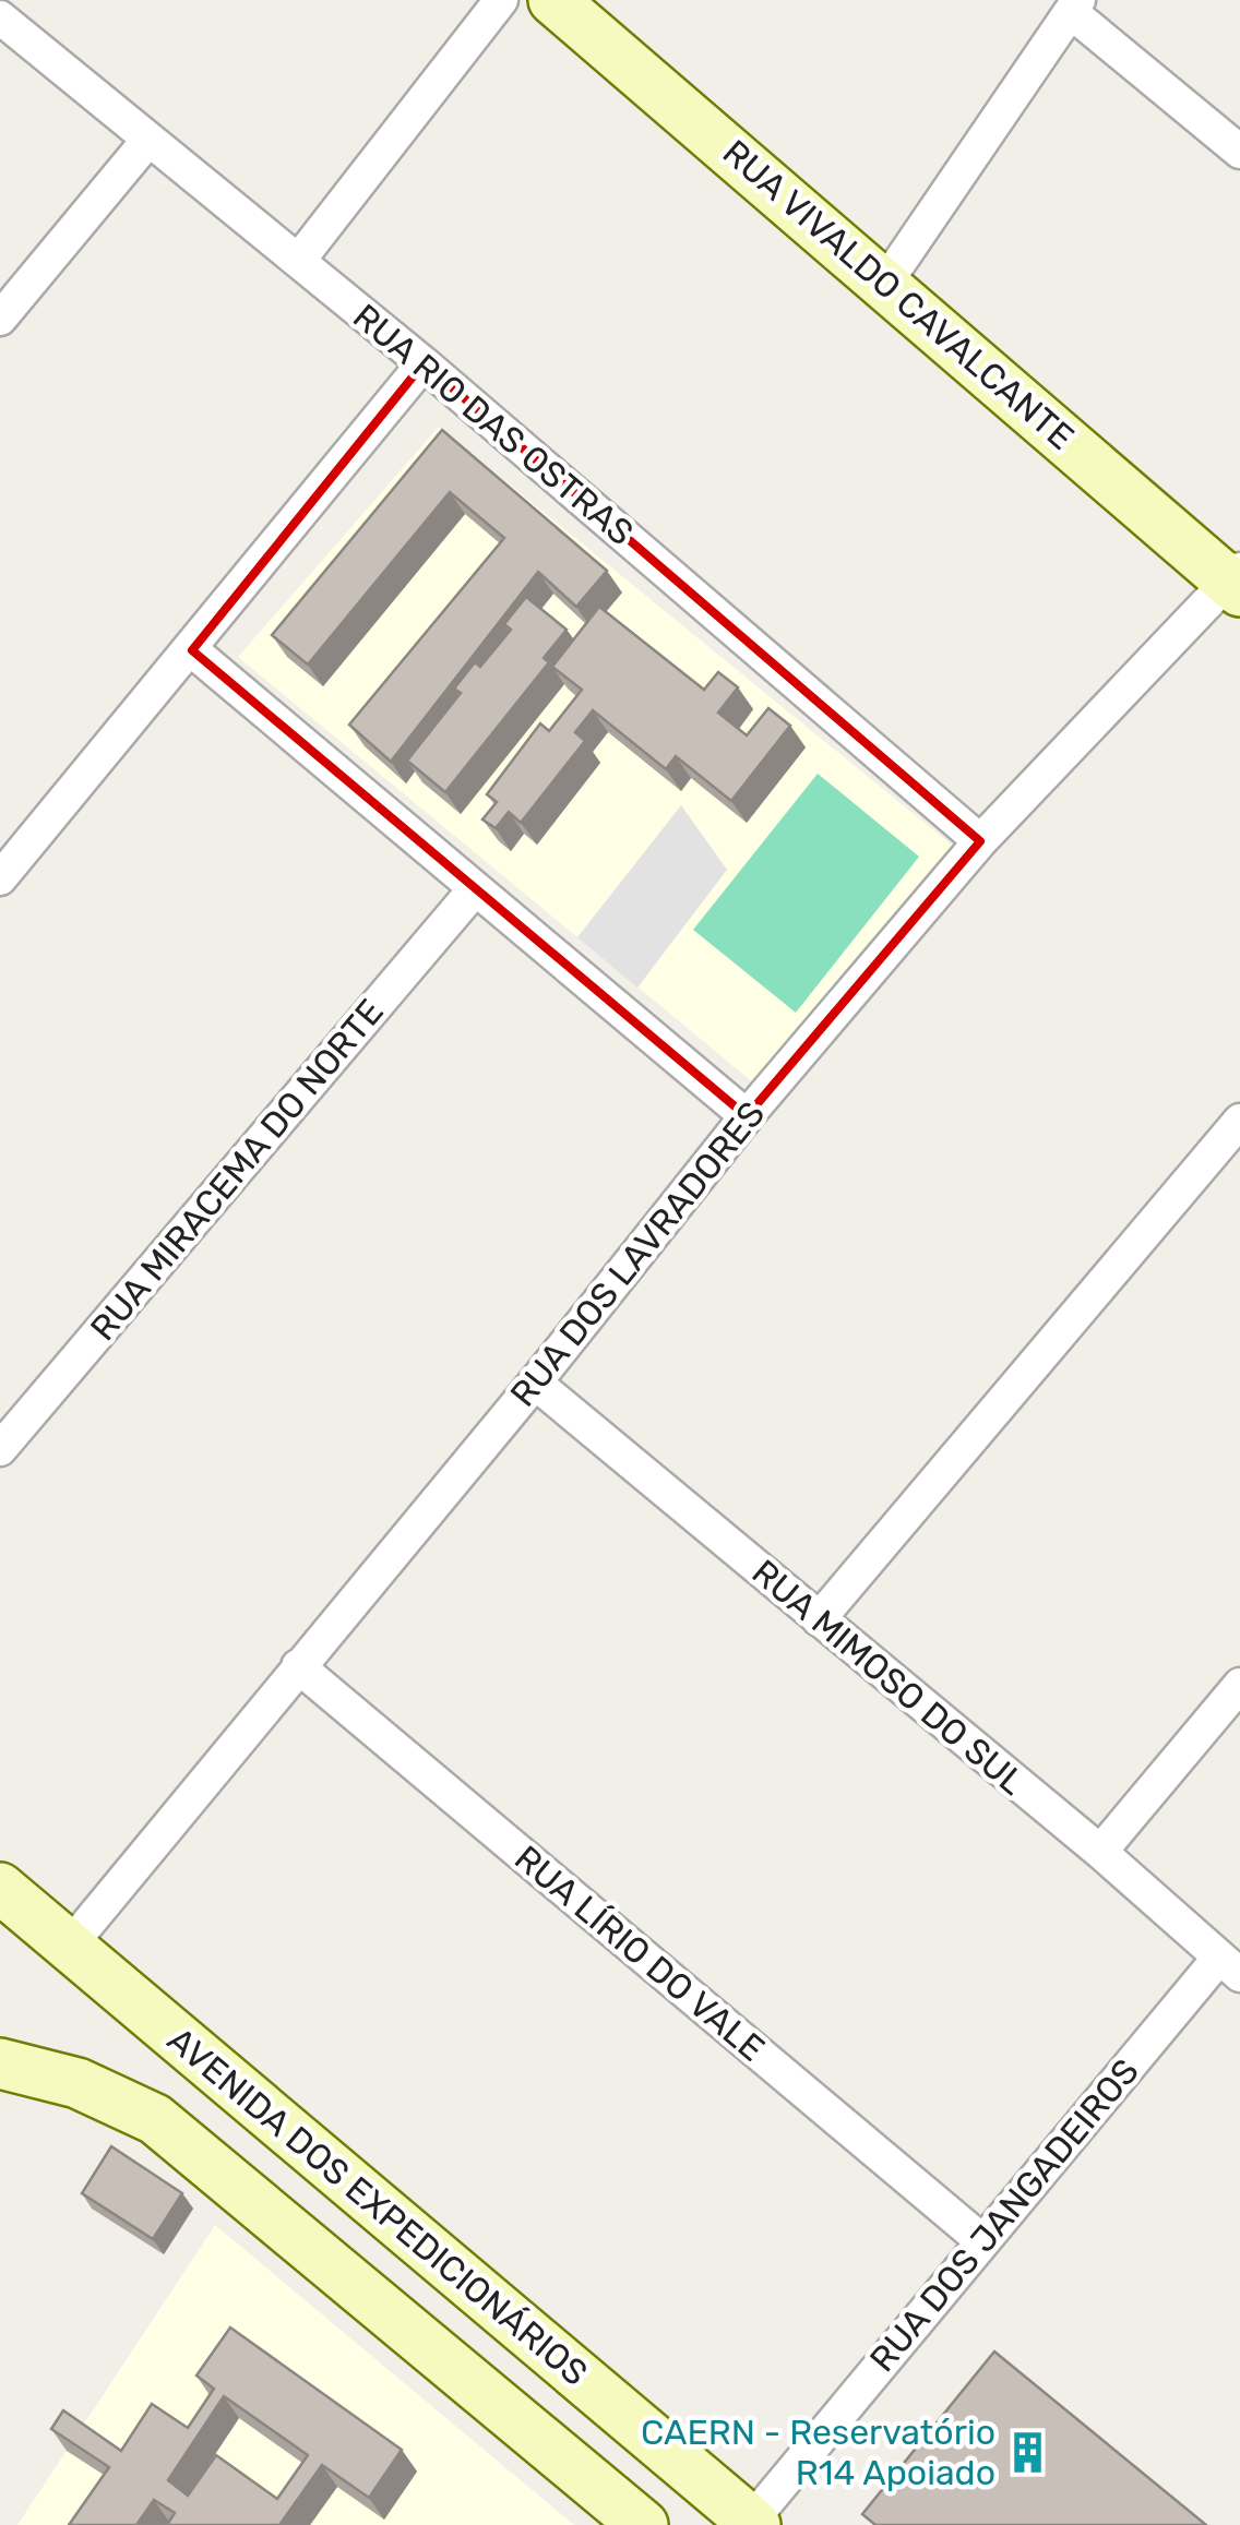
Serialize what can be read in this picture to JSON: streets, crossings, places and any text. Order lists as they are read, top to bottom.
{
  "streets": {
    "street": [
      "RUA VIVALDO CAVALCANTE",
      "RUA RIO DAS OSTRAS",
      "RUA MIRACEMA DO NORTE",
      "RUA DOS LAVRADORES",
      "RUA MIMOSO DO SUL",
      "RUA LÍRIO DO VALE",
      "AVENIDA DOS EXPEDICIONÁRIOS",
      "RUA DOS JANGADEIROS"
    ]
  },
  "crossings": [
    ["RUA VIVALDO CAVALCANTE", "RUA DOS LAVRADORES"],
    ["RUA RIO DAS OSTRAS", "RUA DOS LAVRADORES"],
    ["RUA DOS LAVRADORES", "RUA MIMOSO DO SUL"],
    ["RUA DOS LAVRADORES", "RUA LÍRIO DO VALE"],
    ["RUA DOS LAVRADORES", "AVENIDA DOS EXPEDICIONÁRIOS"],
    ["RUA MIMOSO DO SUL", "RUA DOS JANGADEIROS"],
    ["RUA LÍRIO DO VALE", "RUA DOS JANGADEIROS"],
    ["AVENIDA DOS EXPEDICIONÁRIOS", "RUA DOS JANGADEIROS"]
  ],
  "places": {
    "building": ["CAERN - Reservatório R14 Apoiado"]
  }
}
